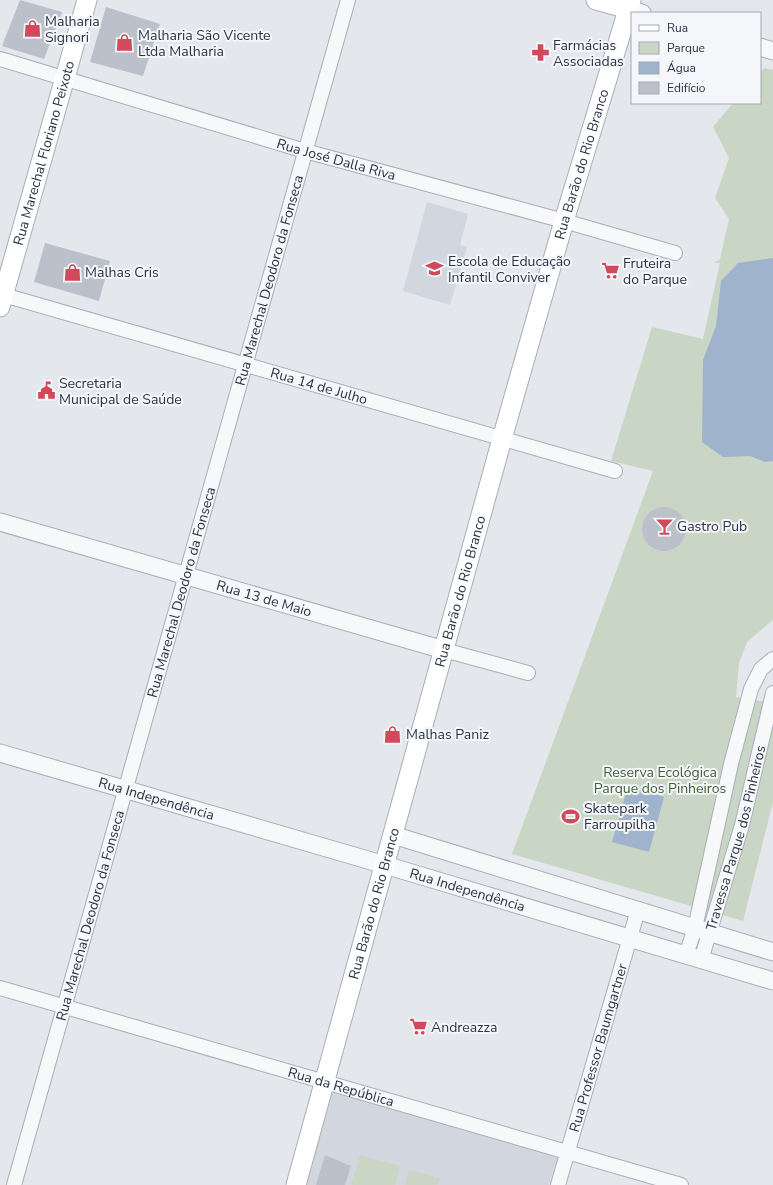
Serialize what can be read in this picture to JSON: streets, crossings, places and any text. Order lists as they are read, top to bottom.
{
  "streets": {
    "main road": ["Rua Marechal Floriano Peixoto", "Rua Barão do Rio Branco"],
    "street": [
      "Rua José Dalla Riva",
      "Rua Marechal Deodoro da Fonseca",
      "Rua 14 de Julho",
      "Rua 13 de Maio",
      "Rua Independência",
      "Travessa Parque dos Pinheiros",
      "Rua Professor Baumgartner",
      "Rua da República"
    ]
  },
  "crossings": [
    ["Rua Marechal Floriano Peixoto", "Rua José Dalla Riva"],
    ["Rua Marechal Floriano Peixoto", "Rua 14 de Julho"],
    ["Rua José Dalla Riva", "Rua Barão do Rio Branco"],
    ["Rua José Dalla Riva", "Rua Marechal Deodoro da Fonseca"],
    ["Rua Barão do Rio Branco", "Rua 14 de Julho"],
    ["Rua Barão do Rio Branco", "Rua 13 de Maio"],
    ["Rua Barão do Rio Branco", "Rua Independência"],
    ["Rua Barão do Rio Branco", "Rua da República"],
    ["Rua Marechal Deodoro da Fonseca", "Rua 14 de Julho"],
    ["Rua Marechal Deodoro da Fonseca", "Rua 13 de Maio"],
    ["Rua Marechal Deodoro da Fonseca", "Rua Independência"],
    ["Rua Marechal Deodoro da Fonseca", "Rua da República"],
    ["Rua Independência", "Travessa Parque dos Pinheiros"],
    ["Rua Independência", "Rua Professor Baumgartner"],
    ["Rua Professor Baumgartner", "Rua da República"]
  ],
  "parks": ["Reserva Ecológica Parque dos Pinheiros"],
  "places": {
    "shop": [
      "Malharia Signori",
      "Malharia São Vicente Ltda Malharia",
      "Malhas Cris",
      "Malhas Paniz"
    ],
    "pharmacy": ["Farmácias Associadas"],
    "school or university": ["Escola de Educação Infantil Conviver"],
    "supermarket": ["Fruteira do Parque", "Andreazza"],
    "public building": ["Secretaria Municipal de Saúde"],
    "bar": ["Gastro Pub"],
    "sports": ["Skatepark Farroupilha"]
  },
  "legend": [
    "Rua",
    "Parque",
    "Água",
    "Edifício"
  ]
}
